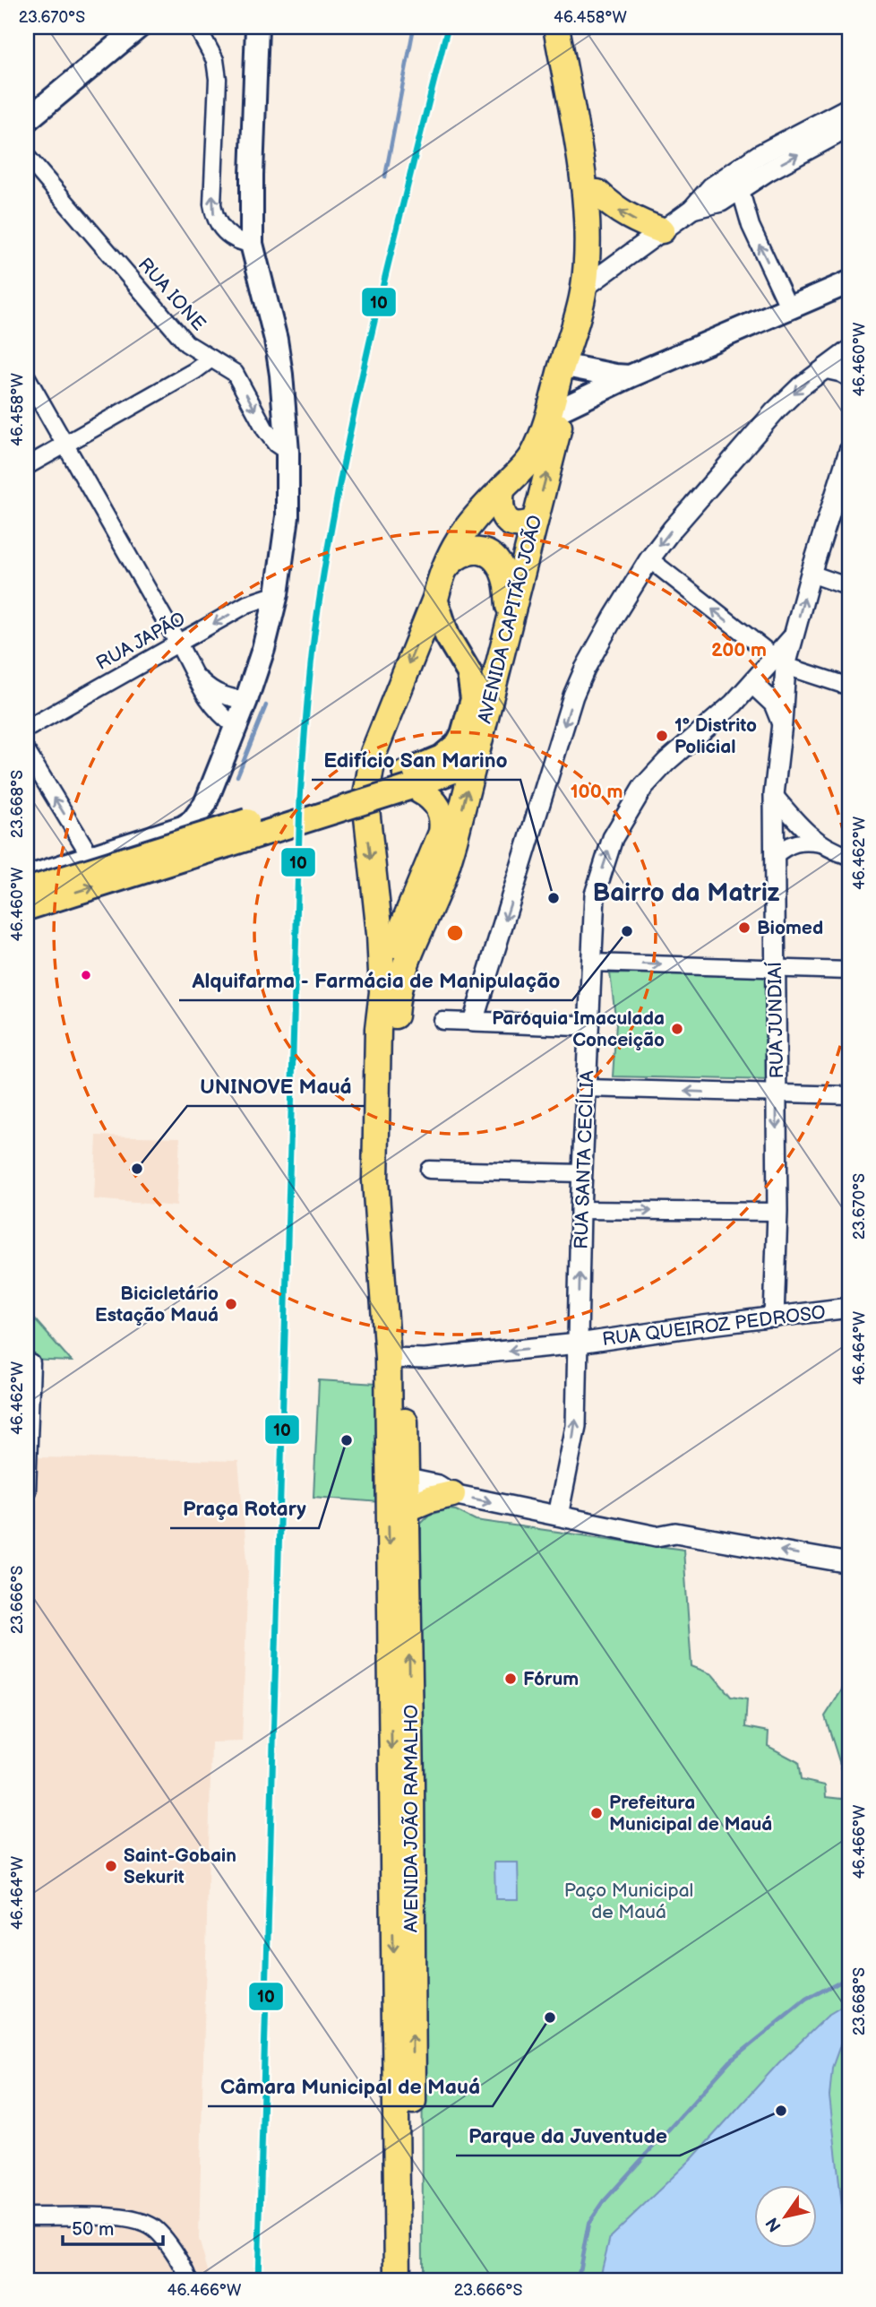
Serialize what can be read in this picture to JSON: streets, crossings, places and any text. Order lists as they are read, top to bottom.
{
  "streets": {
    "highway": ["AVENIDA CAPITÃO JOÃO", "AVENIDA JOÃO RAMALHO"],
    "street": [
      "RUA IONE",
      "RUA JAPÃO",
      "RUA JUNDIAÍ",
      "RUA SANTA CECÍLIA",
      "RUA QUEIROZ PEDROSO"
    ]
  },
  "crossings": [
    ["AVENIDA CAPITÃO JOÃO", "RUA QUEIROZ PEDROSO"],
    ["AVENIDA CAPITÃO JOÃO", "AVENIDA JOÃO RAMALHO"],
    ["RUA JUNDIAÍ", "RUA SANTA CECÍLIA"],
    ["RUA JUNDIAÍ", "RUA QUEIROZ PEDROSO"],
    ["RUA SANTA CECÍLIA", "RUA QUEIROZ PEDROSO"],
    ["RUA QUEIROZ PEDROSO", "AVENIDA JOÃO RAMALHO"]
  ],
  "one_way": ["RUA JAPÃO"],
  "districts": ["Bairro da Matriz"],
  "parks": ["Paço Municipal de Mauá"],
  "places": [
    "1º Distrito Policial",
    "Edifício San Marino",
    "Biomed",
    "Alquifarma - Farmácia de Manipulação",
    "Paróquia Imaculada Conceição",
    "UNINOVE Mauá",
    "Bicicletário Estação Mauá",
    "Praça Rotary",
    "Fórum",
    "Prefeitura Municipal de Mauá",
    "Saint-Gobain Sekurit",
    "Câmara Municipal de Mauá",
    "Parque da Juventude"
  ],
  "lines": ["transit line 10"],
  "scale_bar": "50 m",
  "north": "bottom left",
  "coordinates": [
    "23.670°S",
    "46.458°W",
    "46.460°W",
    "23.668°S",
    "46.462°W",
    "46.464°W",
    "23.666°S",
    "46.466°W"
  ],
  "rings": ["200 m", "100 m"]
}
